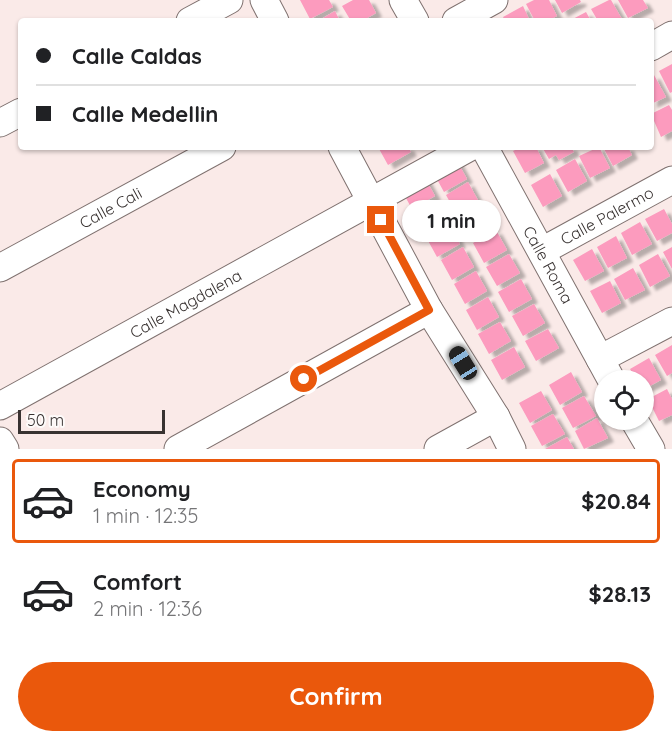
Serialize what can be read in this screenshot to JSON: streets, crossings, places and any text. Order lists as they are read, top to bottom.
{
  "streets": {
    "street": [
      "Calle Cali",
      "Calle Palermo",
      "Calle Roma",
      "Calle Magdalena"
    ]
  },
  "crossings": [
    ["Calle Palermo", "Calle Roma"]
  ],
  "scale_bar": "50 m",
  "page": {
    "banner": ["Calle Caldas", "Calle Medellin"],
    "bubble": "1 min",
    "scale": "50 m",
    "list": [
      {
        "name": "Economy",
        "note": "1 min · 12:35",
        "value": "$20.84"
      },
      {
        "name": "Comfort",
        "note": "2 min · 12:36",
        "value": "$28.13"
      }
    ],
    "buttons": "Confirm"
  }
}
